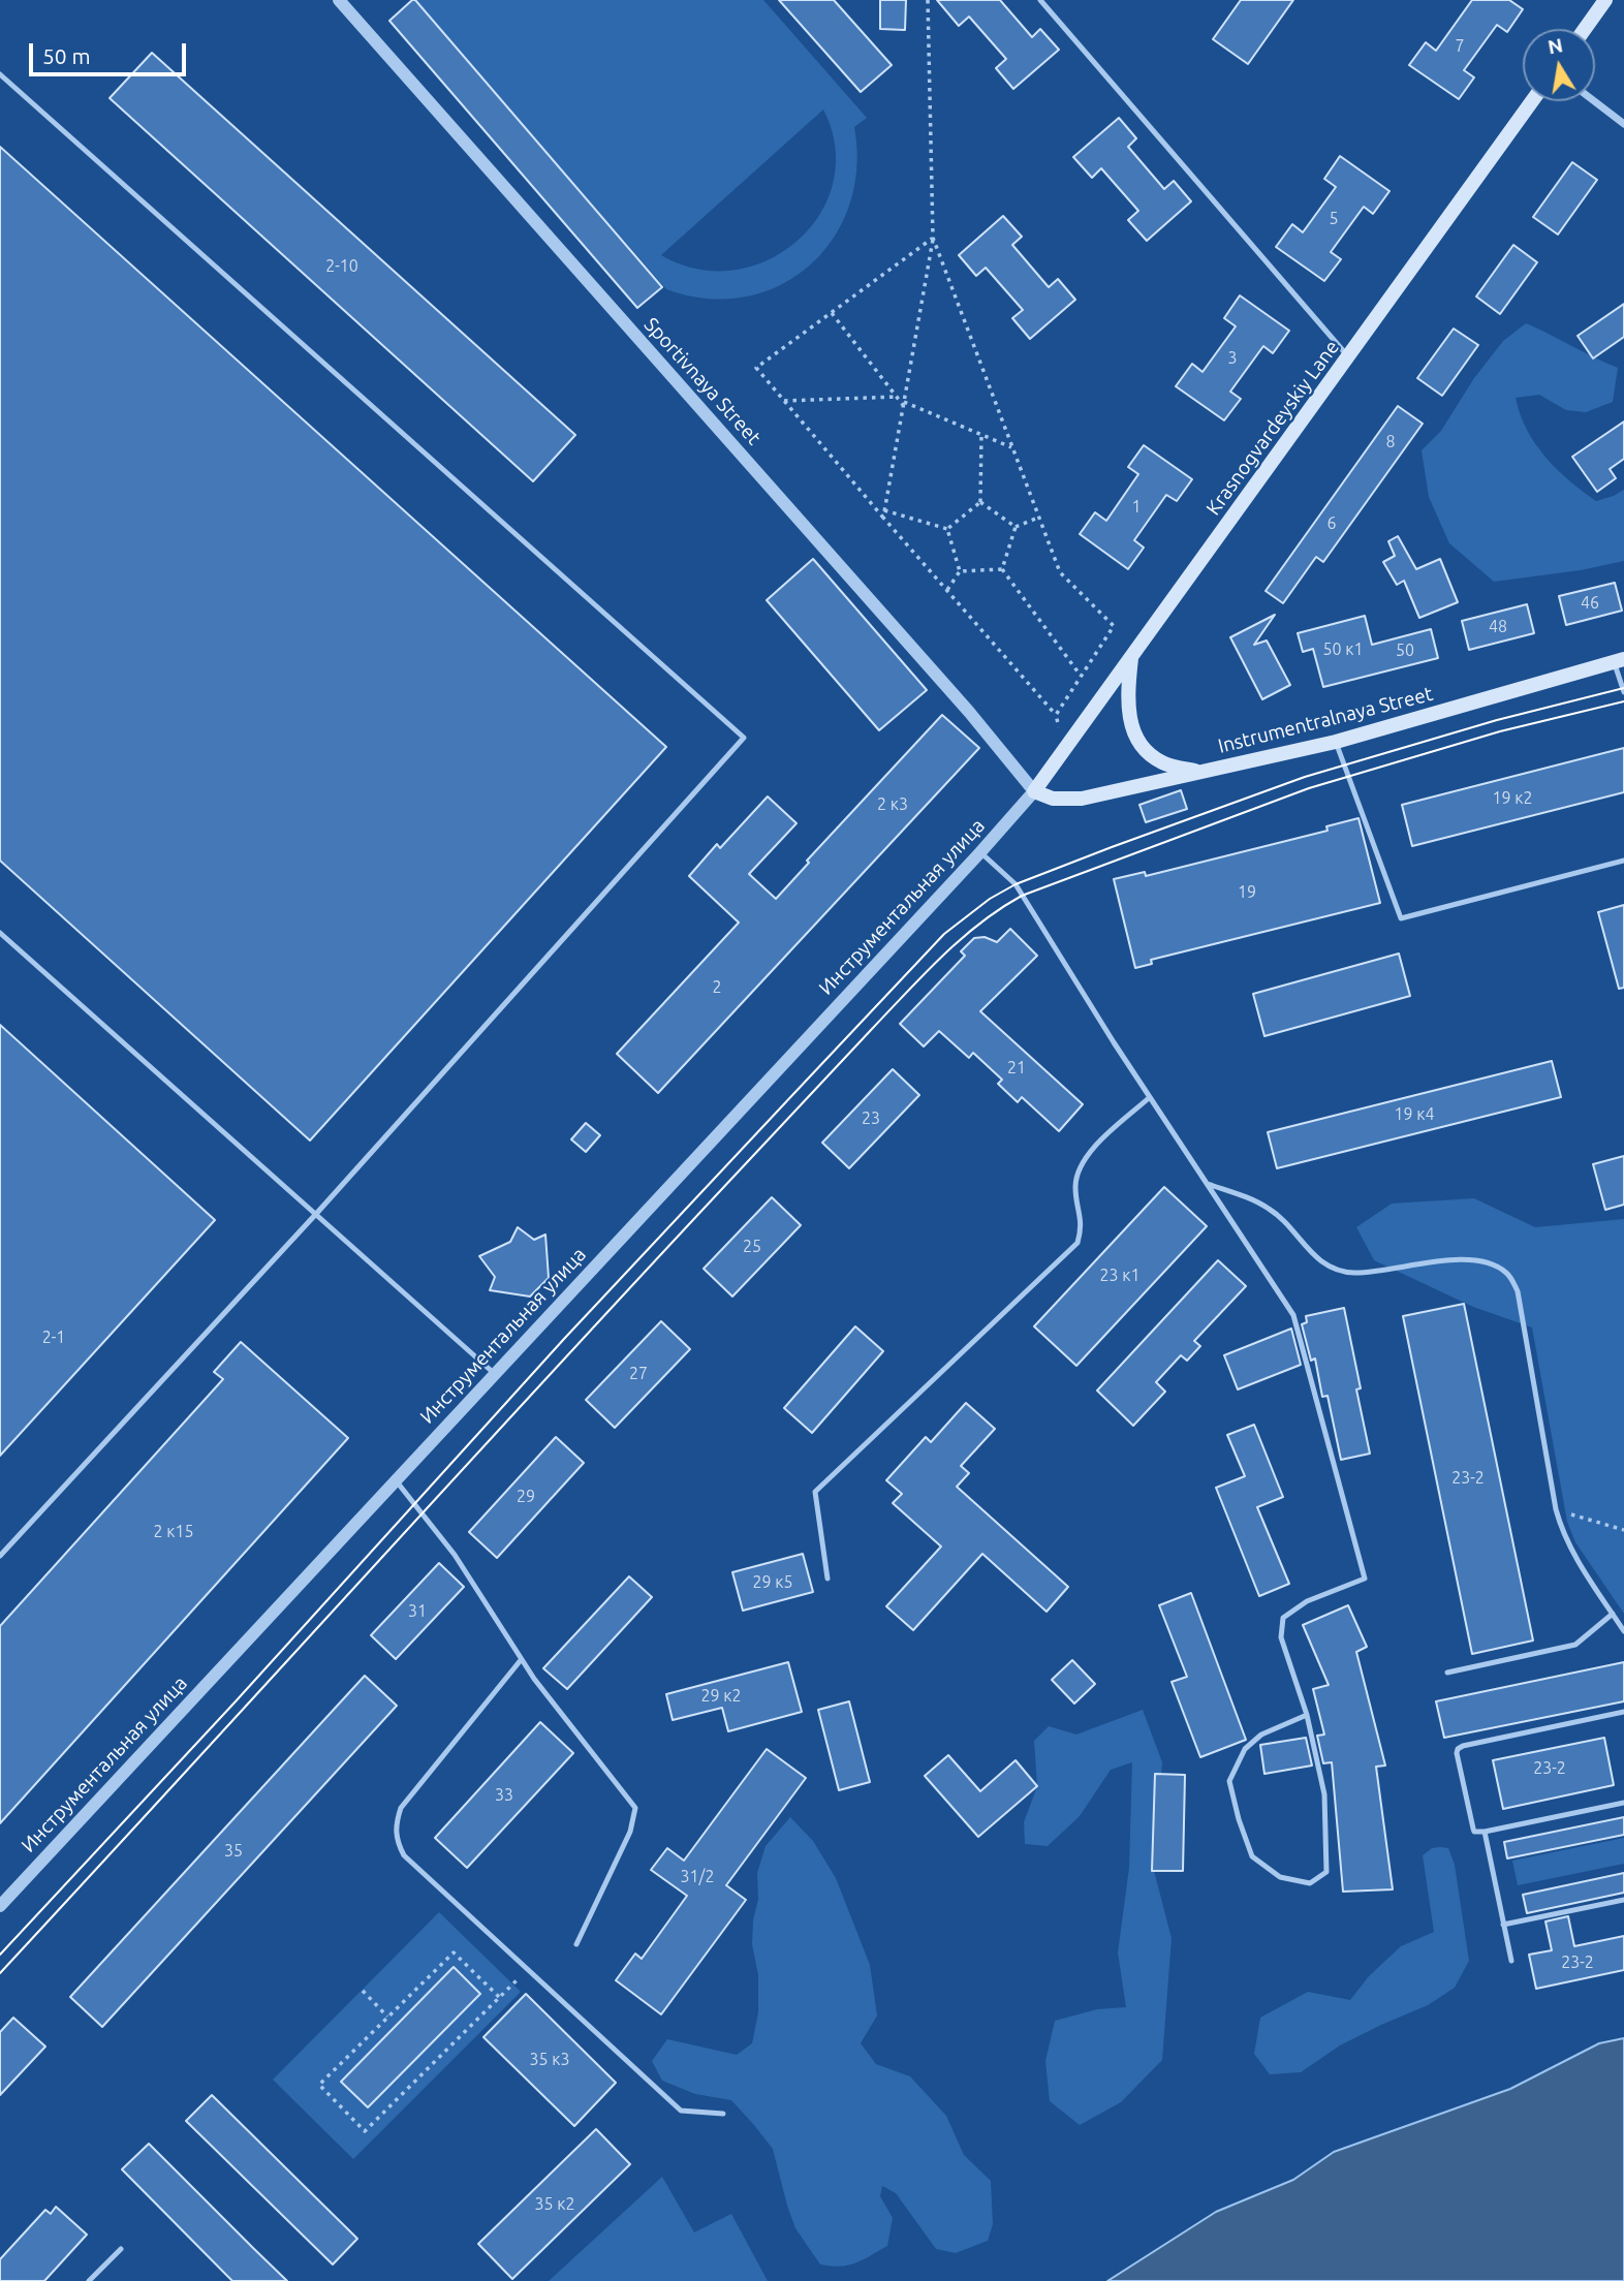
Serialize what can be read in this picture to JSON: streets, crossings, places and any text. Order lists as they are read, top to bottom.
{
  "streets": {
    "main road": ["Krasnogvardeyskiy Lane", "Instrumentralnaya Street"],
    "street": ["Sportivnaya Street", "Инструментальная улица"]
  },
  "crossings": [
    ["Sportivnaya Street", "Krasnogvardeyskiy Lane"],
    ["Sportivnaya Street", "Instrumentralnaya Street"],
    ["Sportivnaya Street", "Инструментальная улица"],
    ["Krasnogvardeyskiy Lane", "Instrumentralnaya Street"],
    ["Krasnogvardeyskiy Lane", "Инструментальная улица"],
    ["Instrumentralnaya Street", "Инструментальная улица"]
  ],
  "house_numbers": [
    "7",
    "5",
    "2-10",
    "3",
    "8",
    "1",
    "6",
    "46",
    "48",
    "50 к1",
    "50",
    "19 к2",
    "2 к3",
    "19",
    "2",
    "21",
    "19 к4",
    "23",
    "25",
    "23 к1",
    "2-1",
    "27",
    "23-2",
    "29",
    "2 к15",
    "29 к5",
    "31",
    "29 к2",
    "23-2",
    "33",
    "35",
    "31/2",
    "23-2",
    "35 к3",
    "35 к2"
  ],
  "scale_bar": "50 m",
  "north": "top"
}
